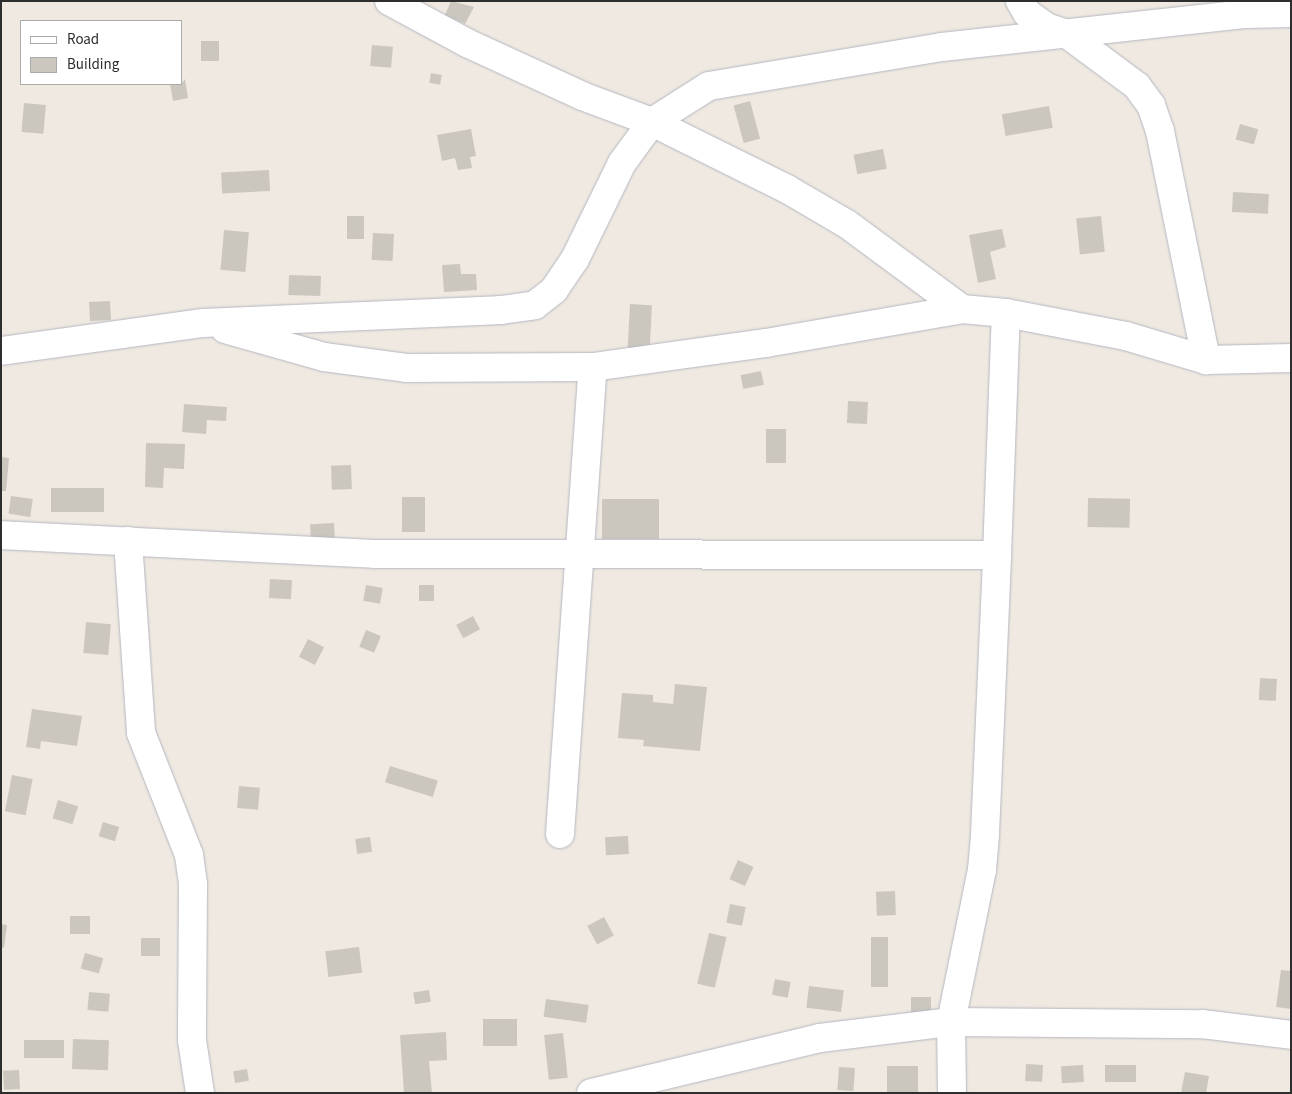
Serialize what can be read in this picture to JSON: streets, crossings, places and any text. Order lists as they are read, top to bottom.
{
  "legend": ["Road", "Building"]
}
